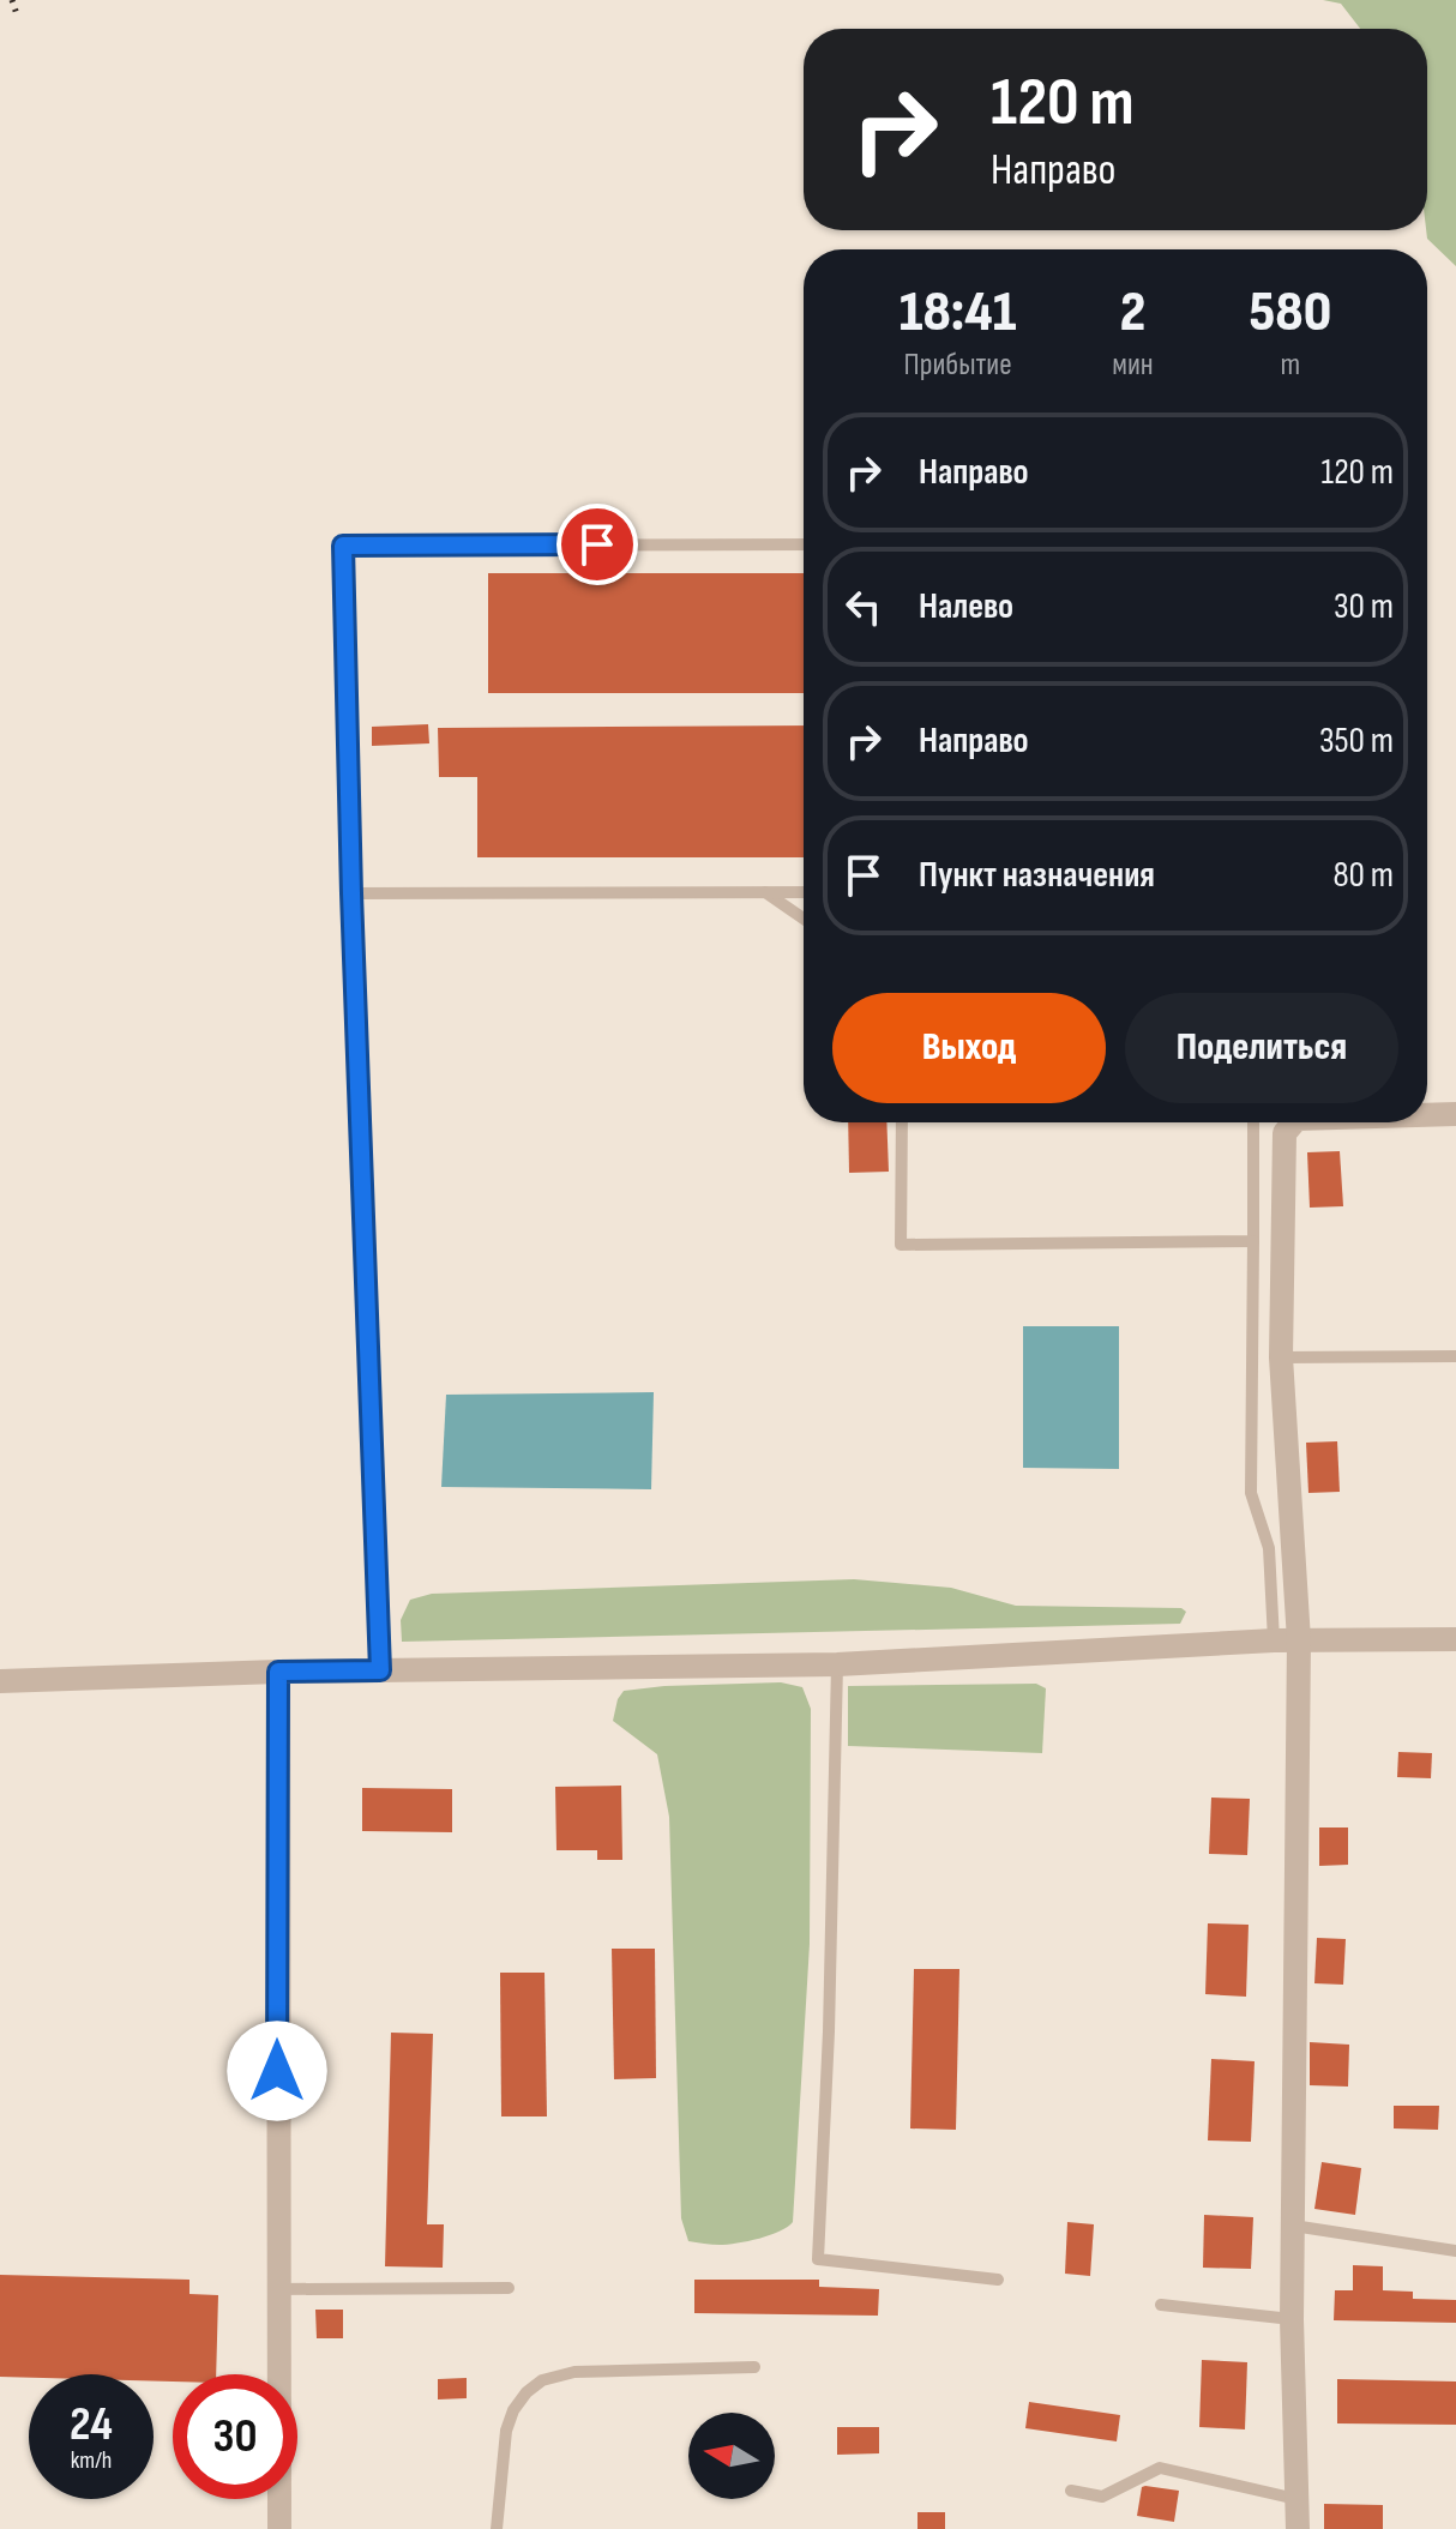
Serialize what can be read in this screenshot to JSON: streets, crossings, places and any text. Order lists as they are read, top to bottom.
{
  "north": "left",
  "page": {
    "turn": ["120 m", "Направо"],
    "eta": [
      "18:41",
      "Прибытие",
      "2",
      "мин",
      "580",
      "m"
    ],
    "list": [
      {
        "name": "Направо",
        "value": "120 m"
      },
      {
        "name": "Налево",
        "value": "30 m"
      },
      {
        "name": "Направо",
        "value": "350 m"
      },
      {
        "name": "Пункт назначения",
        "value": "80 m"
      }
    ],
    "buttons": ["Выход", "Поделиться"],
    "speed": "24 km/h",
    "limit": "30"
  }
}
